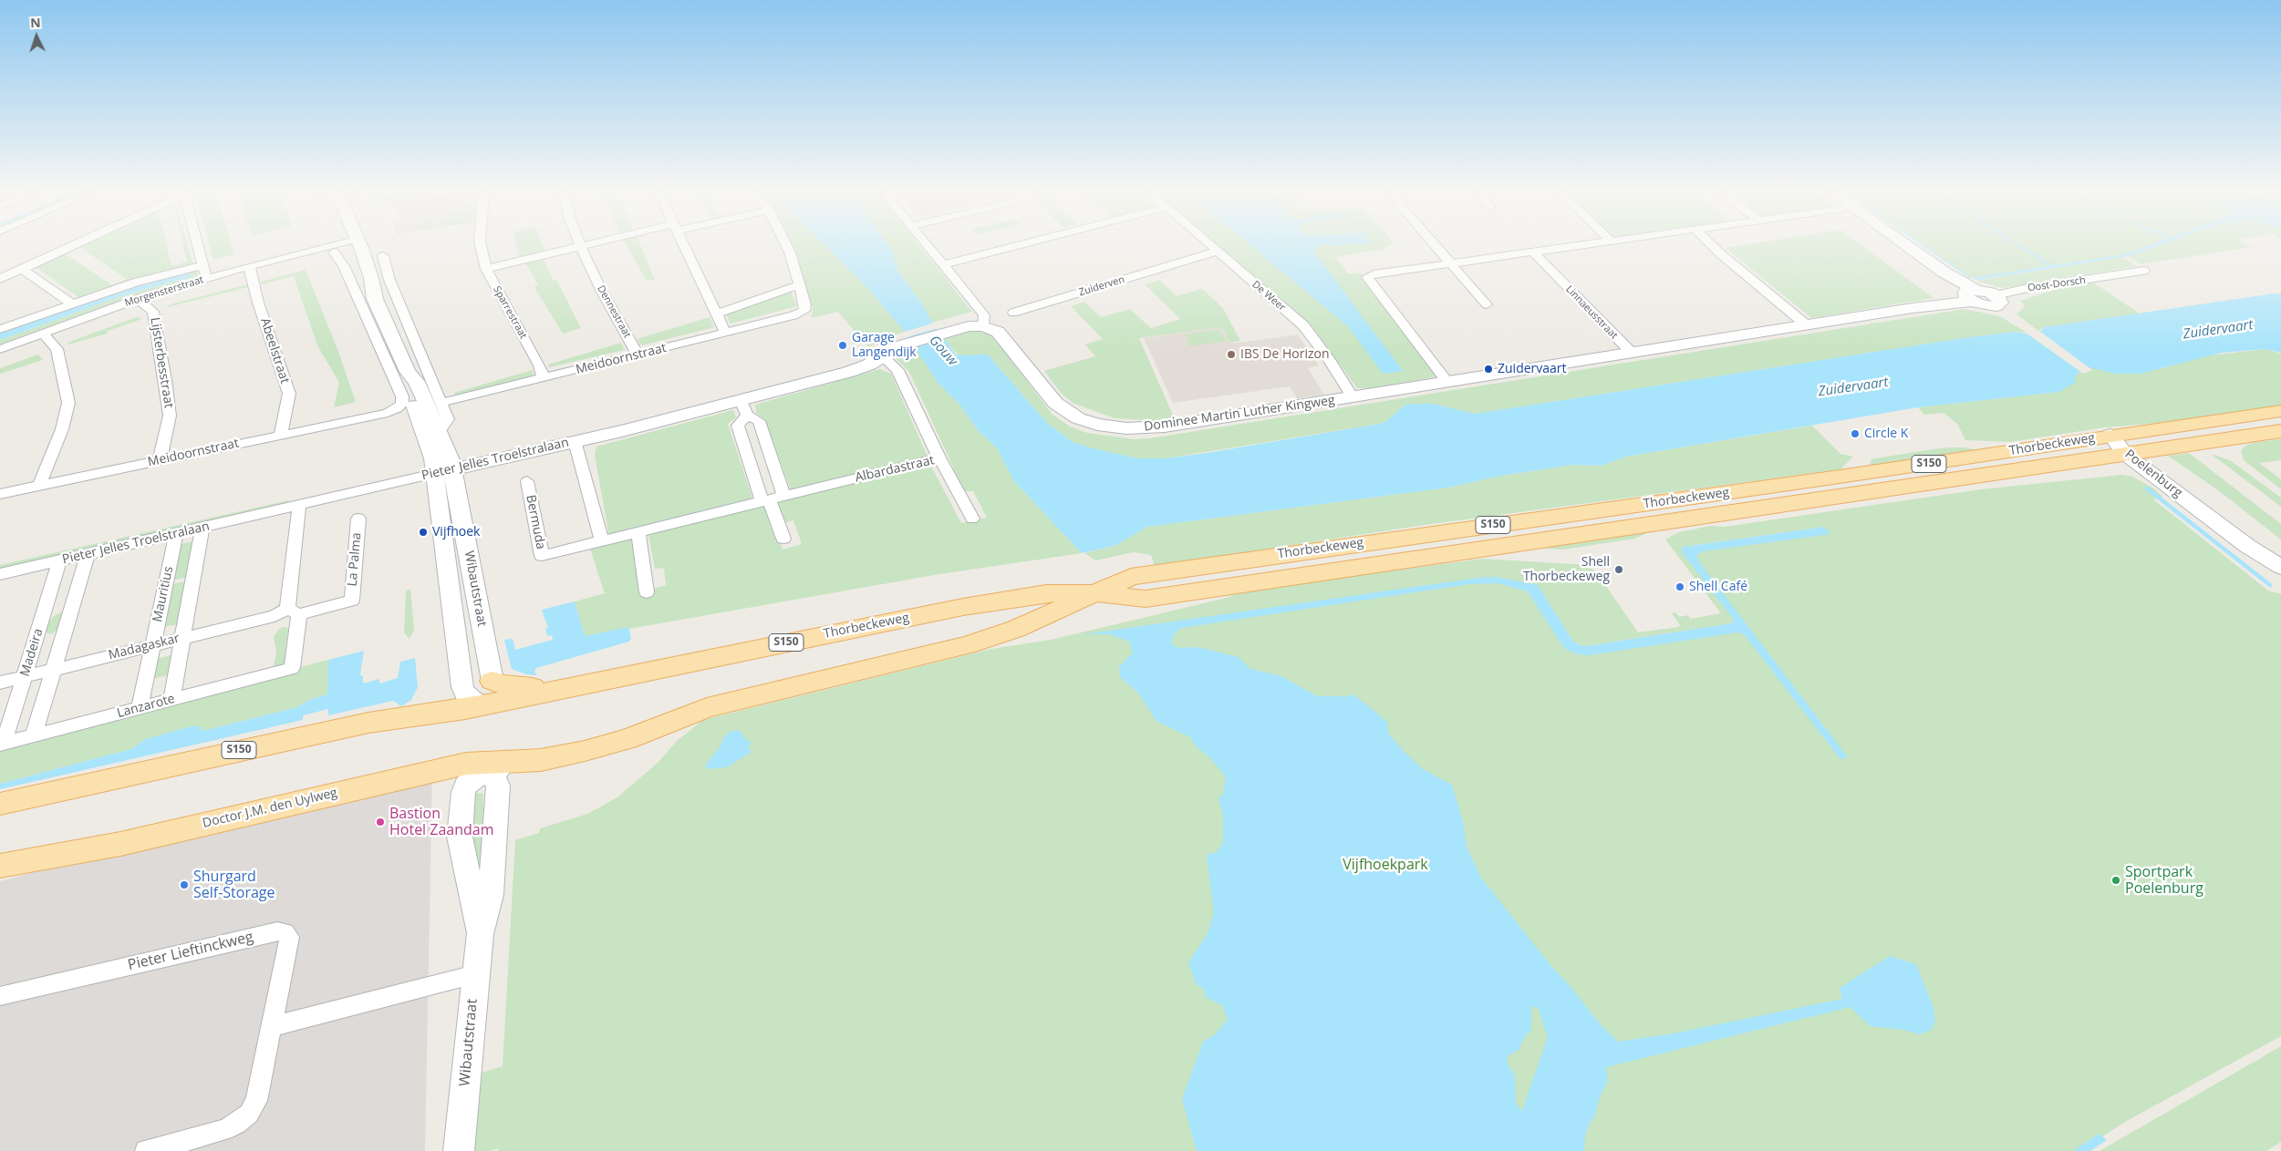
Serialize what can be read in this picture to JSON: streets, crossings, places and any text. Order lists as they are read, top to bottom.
{
  "streets": {
    "main road": ["Thorbeckeweg", "S150", "Doctor J.M. den Uylweg"],
    "street": [
      "Oost-Dorsch",
      "Zuiderven",
      "Morgensterstraat",
      "De Weer",
      "Dennestraat",
      "Sparrestraat",
      "Linnaeusstraat",
      "Abeelstraat",
      "Meidoornstraat",
      "Lijsterbesstraat",
      "Dominee Martin Luther Kingweg",
      "Pieter Jelles Troelstralaan",
      "Albardastraat",
      "Poelenburg",
      "Bermuda",
      "La Palma",
      "Wibautstraat",
      "Mauritius",
      "Madagaskar",
      "Madeira",
      "Lanzarote",
      "Pieter Lieftinckweg"
    ]
  },
  "crossings": [
    ["Zuiderven", "De Weer"],
    ["Morgensterstraat", "Abeelstraat"],
    ["Morgensterstraat", "Lijsterbesstraat"],
    ["De Weer", "Dominee Martin Luther Kingweg"],
    ["Dennestraat", "Meidoornstraat"],
    ["Sparrestraat", "Meidoornstraat"],
    ["Abeelstraat", "Meidoornstraat"],
    ["Meidoornstraat", "Lijsterbesstraat"],
    ["Meidoornstraat", "Wibautstraat"],
    ["Dominee Martin Luther Kingweg", "Pieter Jelles Troelstralaan"],
    ["Thorbeckeweg", "S150"],
    ["Thorbeckeweg", "Poelenburg"],
    ["Thorbeckeweg", "Wibautstraat"],
    ["Thorbeckeweg", "Doctor J.M. den Uylweg"],
    ["Pieter Jelles Troelstralaan", "Wibautstraat"],
    ["Pieter Jelles Troelstralaan", "Mauritius"],
    ["Pieter Jelles Troelstralaan", "Madeira"],
    ["S150", "Wibautstraat"],
    ["La Palma", "Madagaskar"],
    ["La Palma", "Lanzarote"],
    ["Wibautstraat", "Doctor J.M. den Uylweg"],
    ["Mauritius", "Madagaskar"],
    ["Mauritius", "Lanzarote"],
    ["Madagaskar", "Madeira"],
    ["Madagaskar", "Lanzarote"],
    ["Madeira", "Lanzarote"]
  ],
  "water": ["Zuidervaart", "Gouw"],
  "parks": ["Vijfhoekpark"],
  "places": [
    "Garage Langendijk",
    "IBS De Horizon",
    "Zuidervaart",
    "Circle K",
    "Vijfhoek",
    "Shell Thorbeckeweg",
    "Shell Café",
    "Bastion Hotel Zaandam",
    "Sportpark Poelenburg",
    "Shurgard Self-Storage"
  ],
  "north": "top"
}
